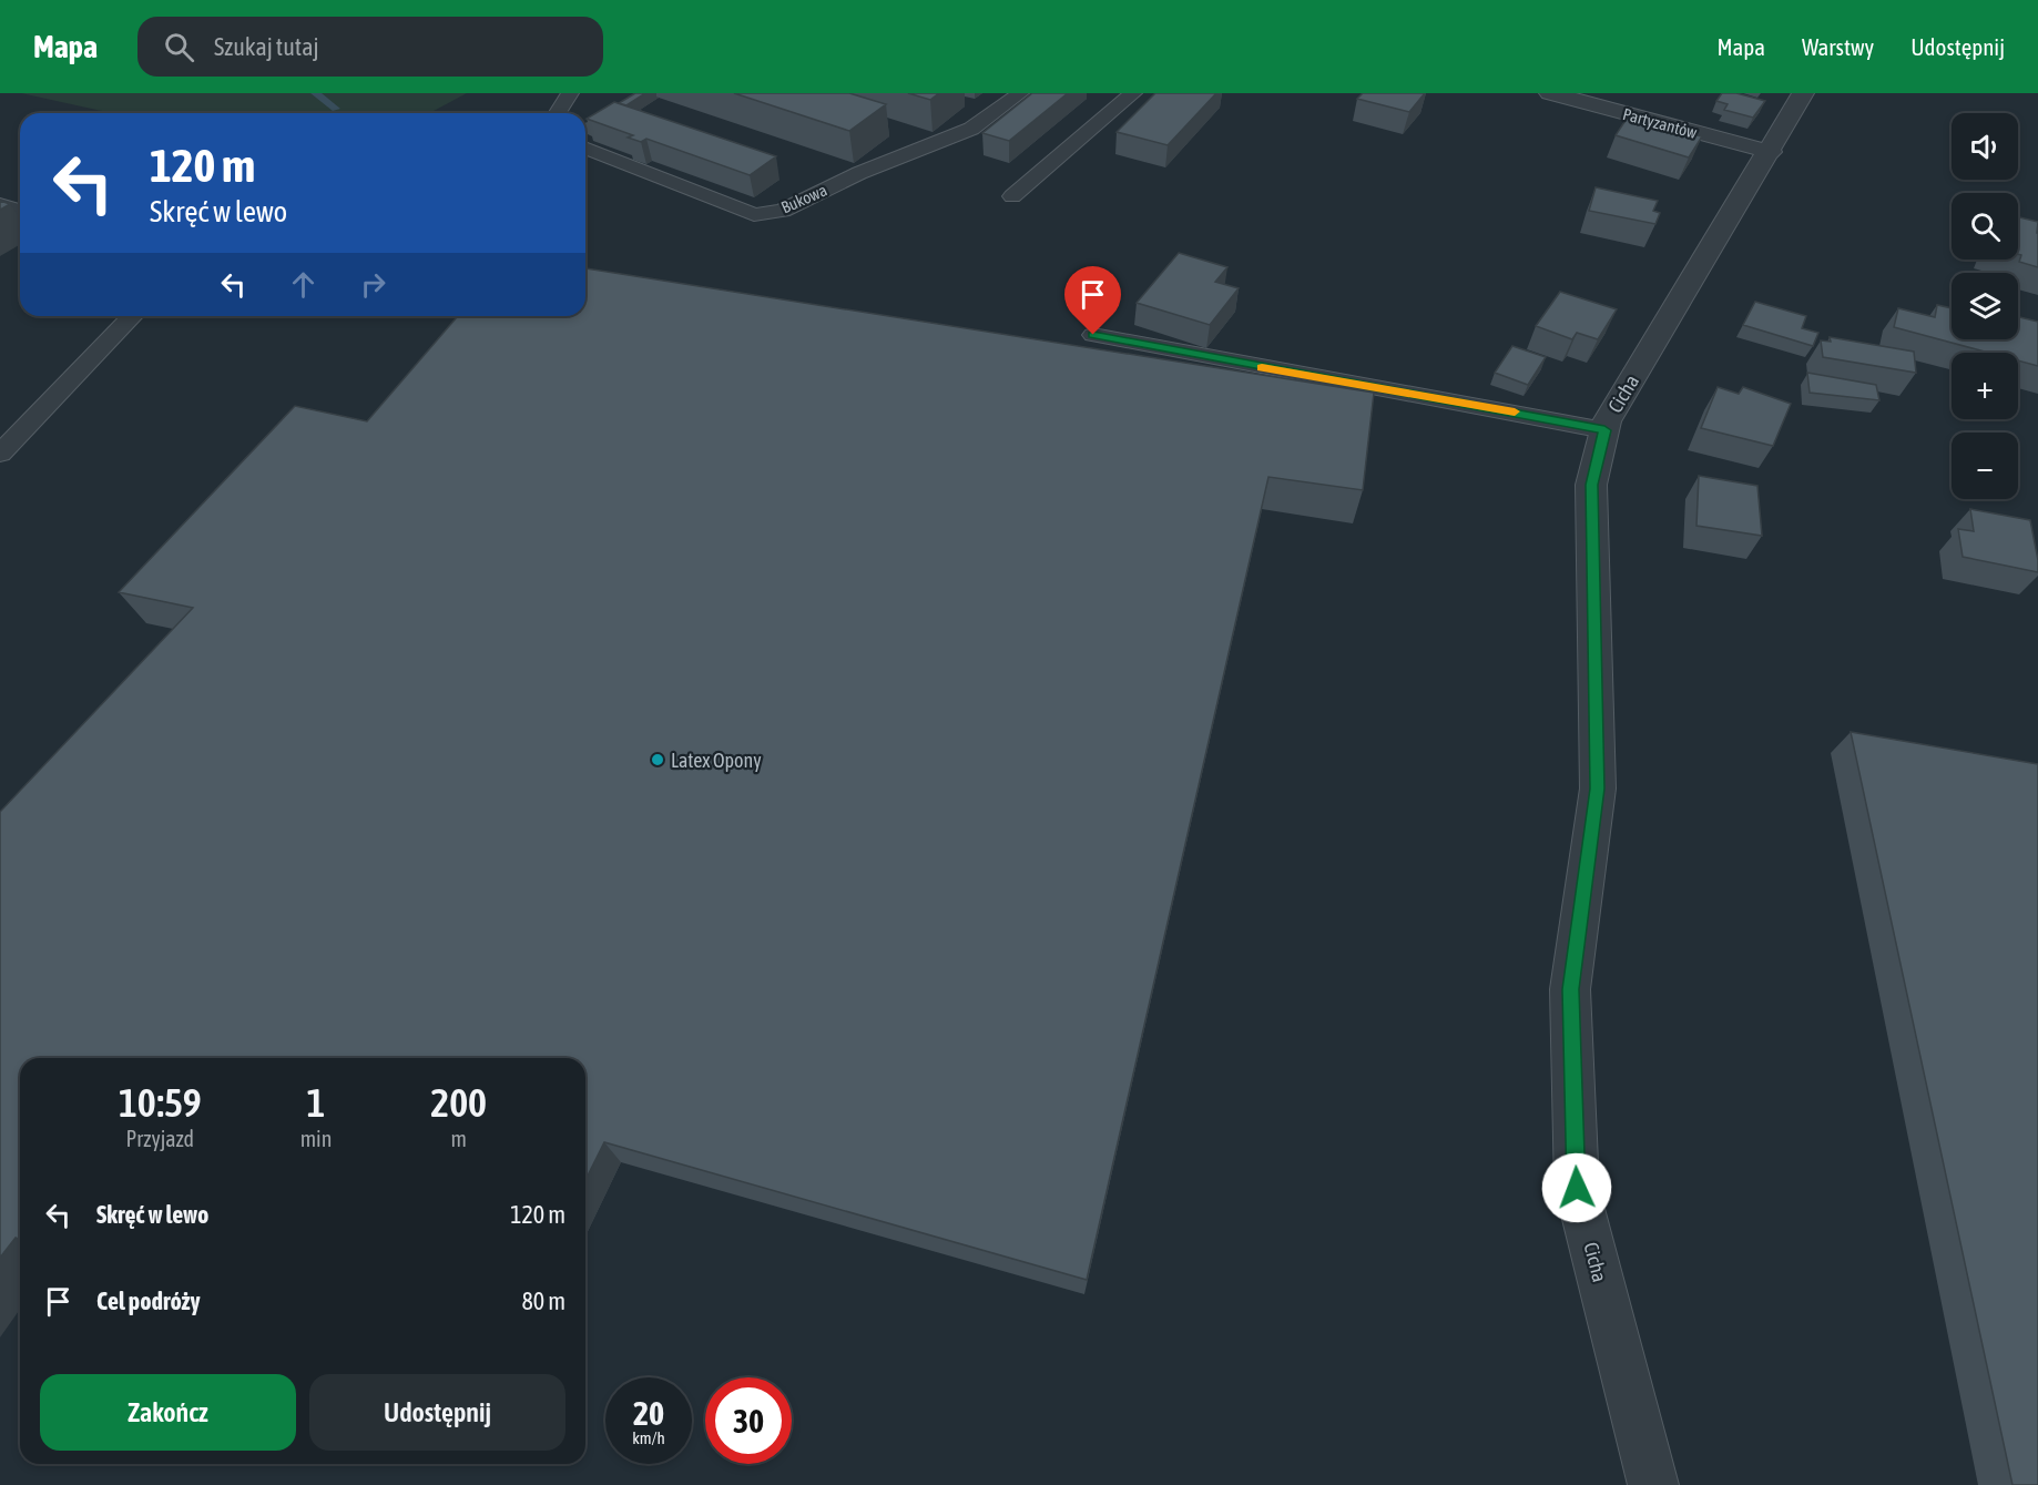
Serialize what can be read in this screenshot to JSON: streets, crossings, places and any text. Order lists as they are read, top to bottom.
{
  "streets": {
    "street": ["Partyzantów", "Cicha"],
    "lane": ["Bukowa"]
  },
  "crossings": [
    ["Partyzantów", "Cicha"]
  ],
  "places": ["Latex Opony"],
  "page": {
    "header": "Mapa",
    "search": "Szukaj tutaj",
    "nav": ["Mapa", "Warstwy", "Udostępnij"],
    "map_buttons": ["+", "−"],
    "turn": ["120 m", "Skręć w lewo"],
    "eta": [
      "10:59",
      "Przyjazd",
      "1",
      "min",
      "200",
      "m"
    ],
    "list": [
      {
        "name": "Skręć w lewo",
        "value": "120 m"
      },
      {
        "name": "Cel podróży",
        "value": "80 m"
      }
    ],
    "buttons": ["Zakończ", "Udostępnij"],
    "speed": "20 km/h",
    "limit": "30"
  }
}
